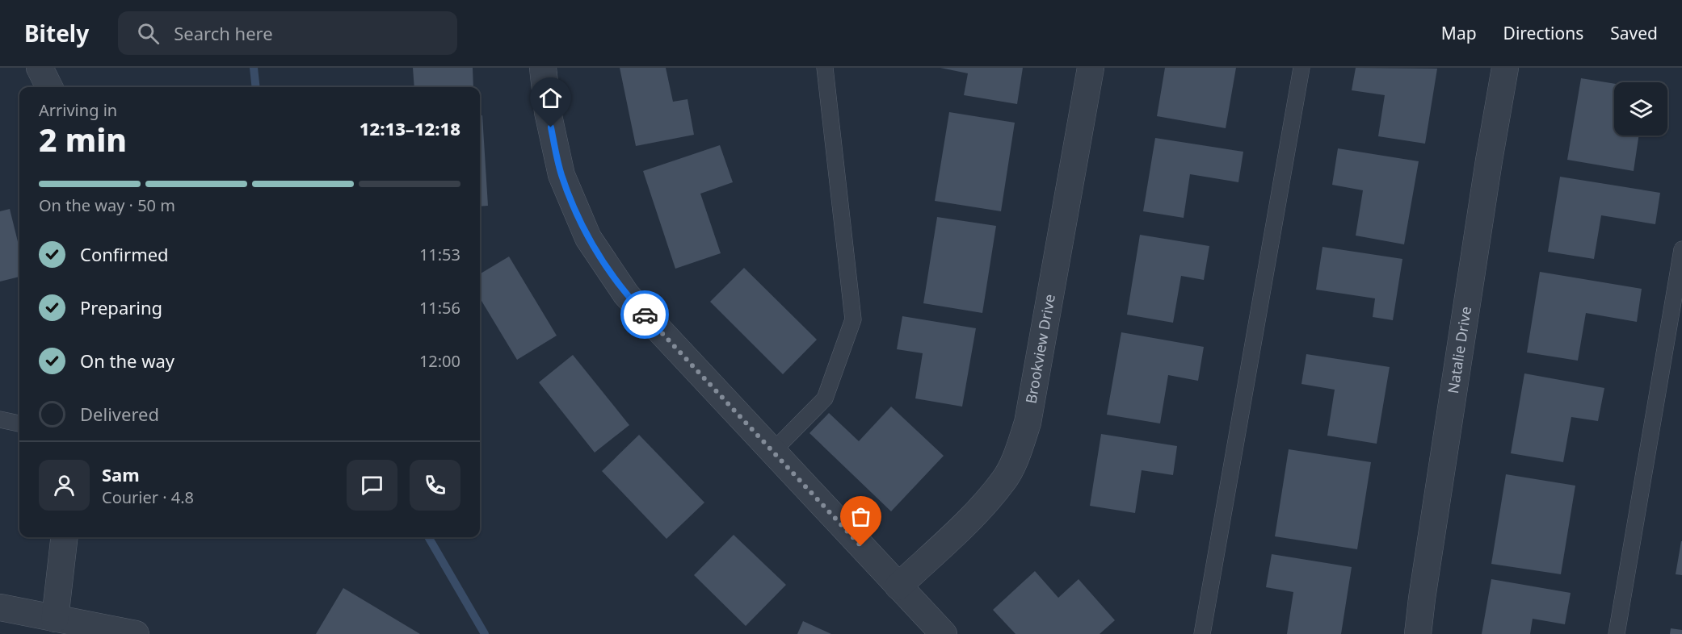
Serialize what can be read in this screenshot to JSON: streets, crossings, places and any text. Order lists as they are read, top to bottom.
{
  "streets": {
    "street": ["Brookview Drive", "Natalie Drive"]
  },
  "page": {
    "header": "Bitely",
    "search": "Search here",
    "nav": ["Map", "Directions", "Saved"],
    "heading": ["2 min", "Arriving in", "12:13–12:18"],
    "panel": ["Sam", "Courier · 4.8"],
    "bar": "On the way · 50 m",
    "list": [
      ["Confirmed", "11:53"],
      ["Preparing", "11:56"],
      ["On the way", "12:00"],
      "Delivered"
    ]
  }
}
